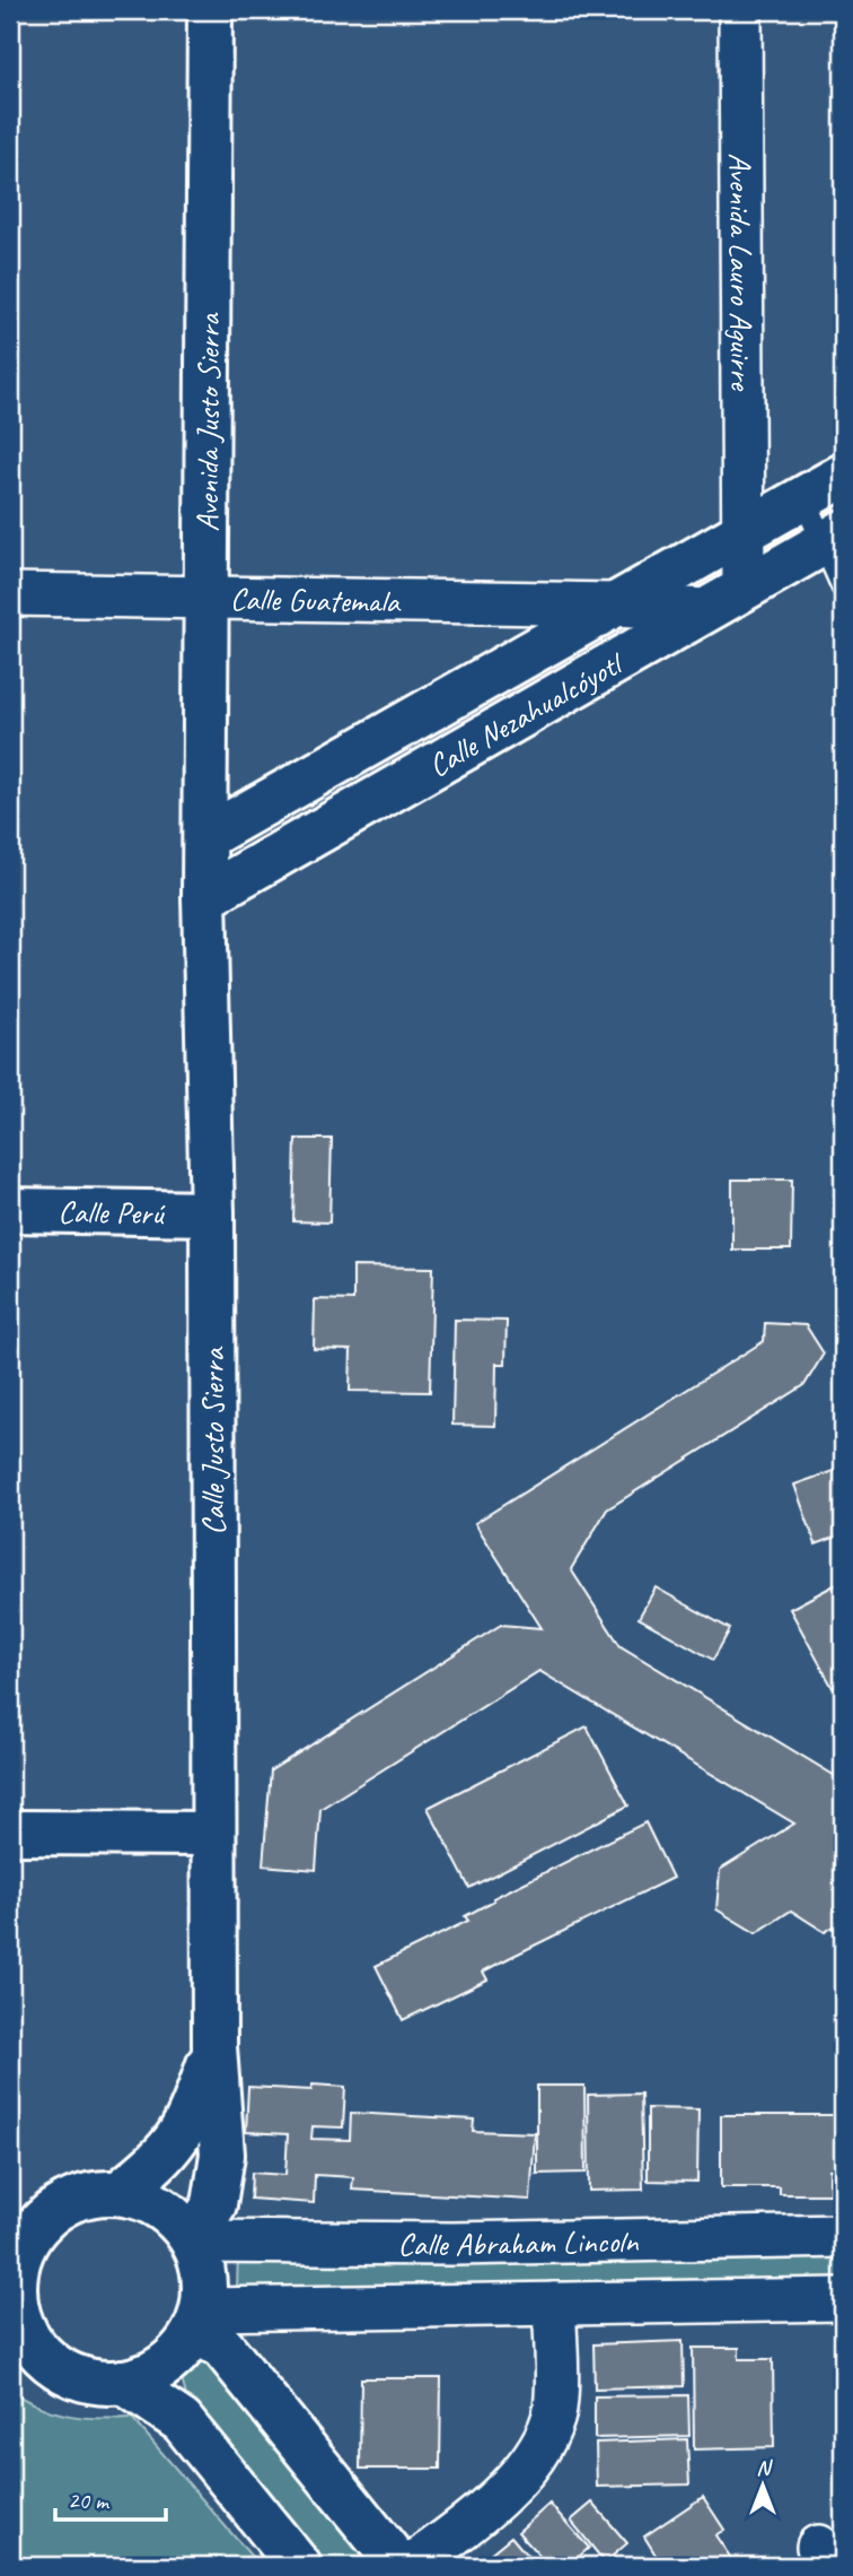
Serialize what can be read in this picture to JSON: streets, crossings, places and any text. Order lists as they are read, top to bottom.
{
  "streets": {
    "main road": [
      "Avenida Justo Sierra",
      "Calle Nezahualcóyotl",
      "Calle Perú",
      "Calle Justo Sierra"
    ],
    "street": ["Avenida Lauro Aguirre", "Calle Guatemala", "Calle Abraham Lincoln"]
  },
  "crossings": [
    ["Avenida Lauro Aguirre", "Calle Nezahualcóyotl"],
    ["Avenida Justo Sierra", "Calle Guatemala"],
    ["Avenida Justo Sierra", "Calle Nezahualcóyotl"],
    ["Avenida Justo Sierra", "Calle Justo Sierra"],
    ["Calle Guatemala", "Calle Nezahualcóyotl"],
    ["Calle Nezahualcóyotl", "Calle Justo Sierra"],
    ["Calle Perú", "Calle Justo Sierra"],
    ["Calle Justo Sierra", "Calle Abraham Lincoln"]
  ],
  "scale_bar": "20 m",
  "north": "top"
}
